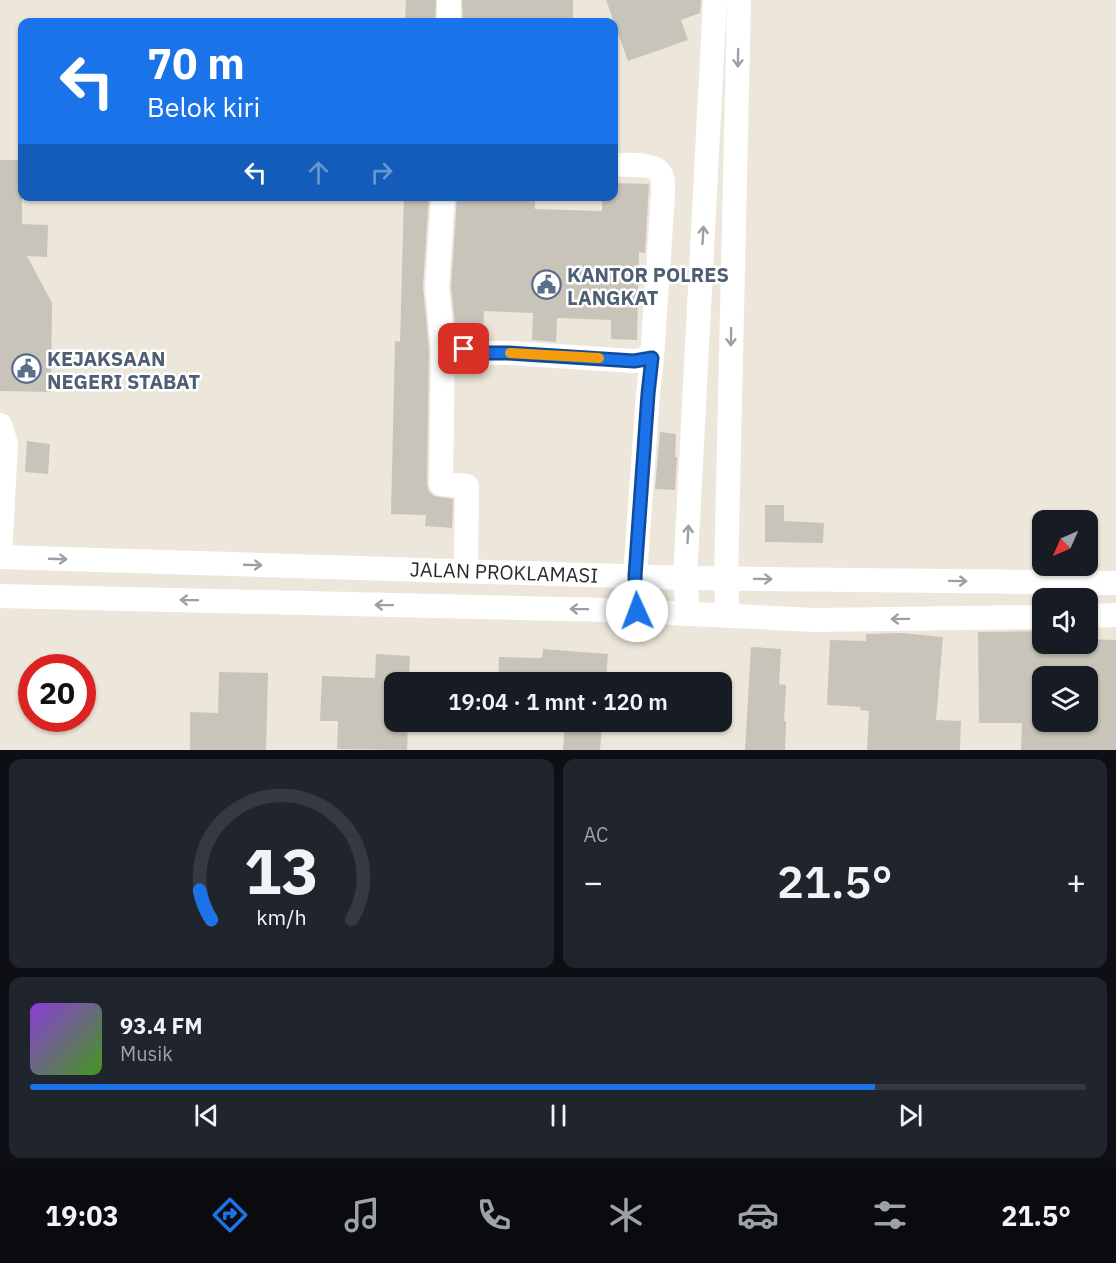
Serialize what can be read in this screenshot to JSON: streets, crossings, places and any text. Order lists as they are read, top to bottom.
{
  "streets": {
    "street": ["JALAN PROKLAMASI"]
  },
  "places": {
    "public building": ["KANTOR POLRES LANGKAT", "KEJAKSAAN NEGERI STABAT"]
  },
  "north": "bottom left",
  "page": {
    "turn": ["70 m", "Belok kiri"],
    "limit": "20",
    "trip": "19:04 · 1 mnt · 120 m",
    "tile": "AC",
    "heat": ["−", "21.5°", "+"],
    "song": ["93.4 FM", "Musik"],
    "tabs": ["19:03", "21.5°"],
    "gauge": ["13", "km/h"]
  }
}
